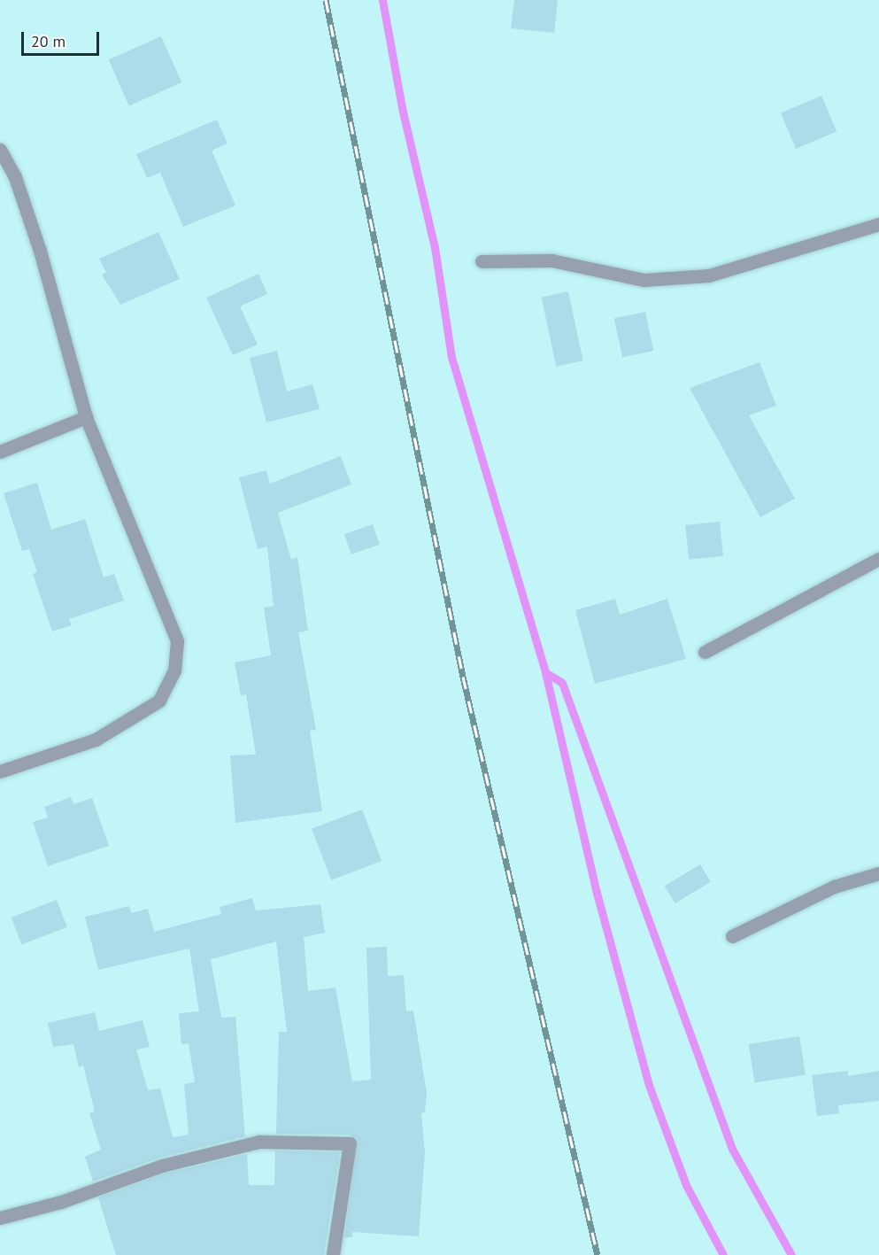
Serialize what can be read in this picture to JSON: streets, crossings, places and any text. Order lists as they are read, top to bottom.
{
  "scale_bar": "20 m"
}
